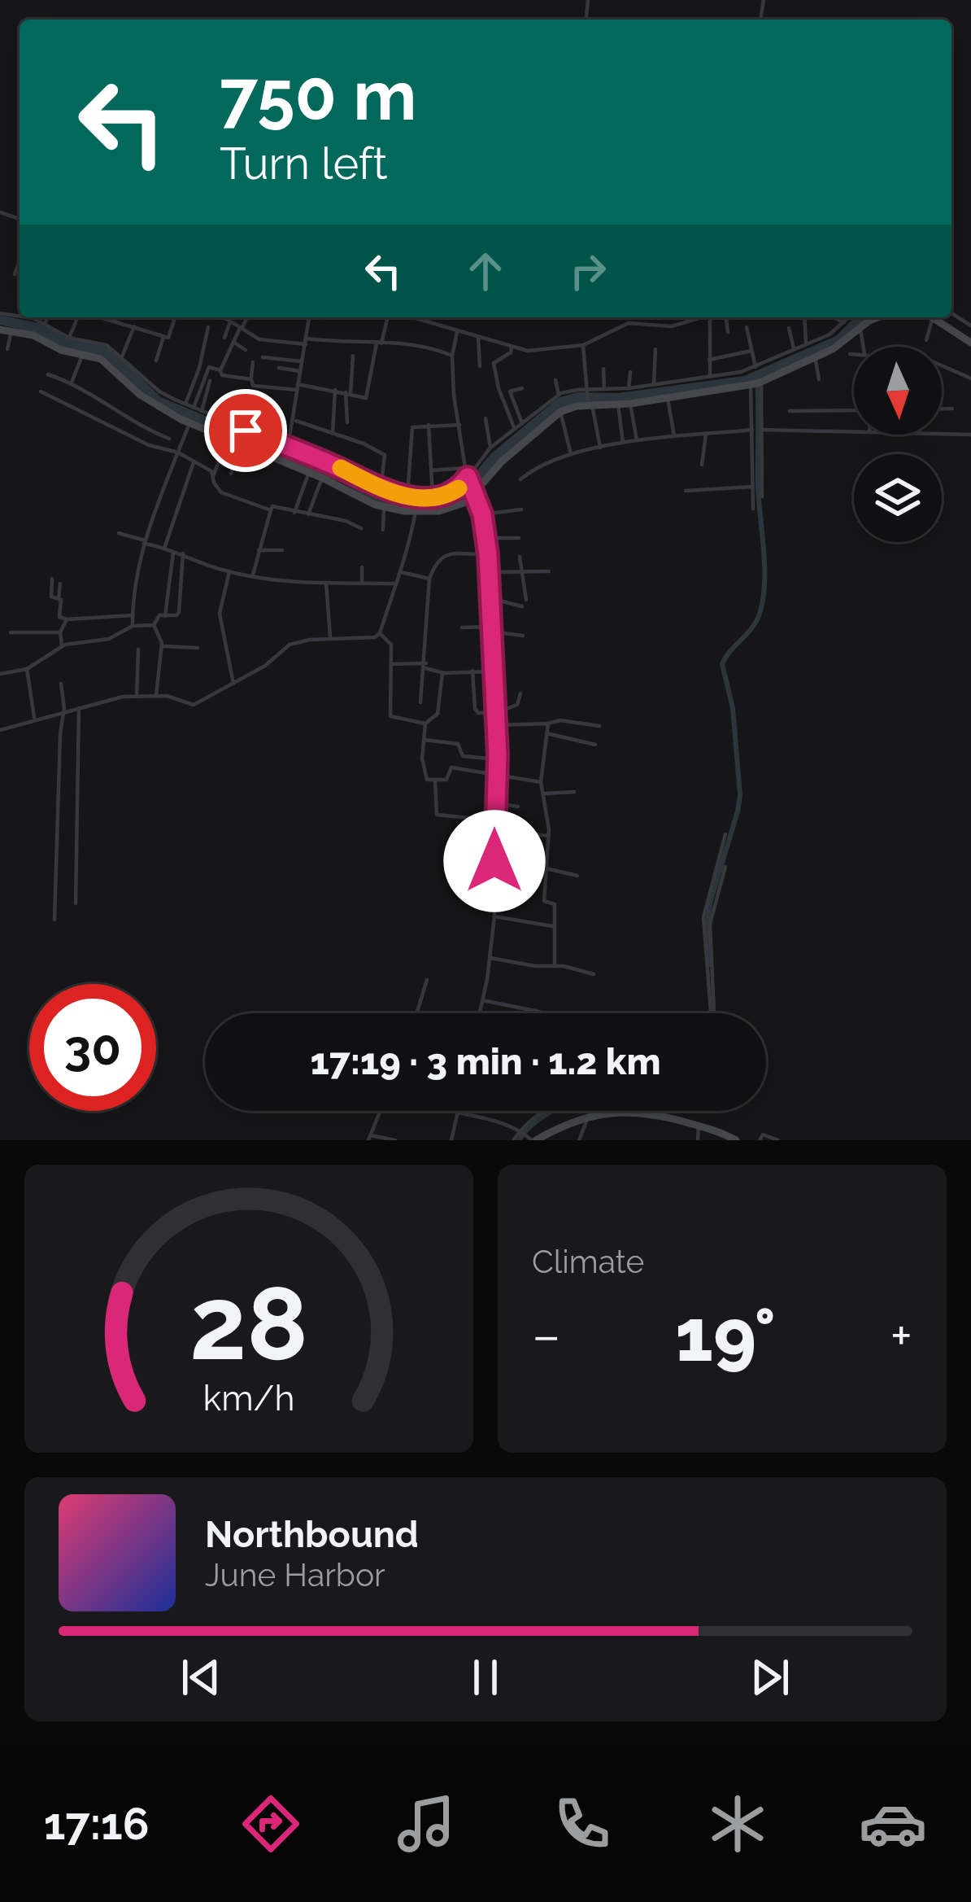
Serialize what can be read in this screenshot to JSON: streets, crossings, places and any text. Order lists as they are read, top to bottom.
{
  "north": "bottom",
  "page": {
    "turn": ["750 m", "Turn left"],
    "limit": "30",
    "trip": "17:19 · 3 min · 1.2 km",
    "tile": "Climate",
    "heat": ["−", "19°", "+"],
    "song": ["Northbound", "June Harbor"],
    "tabs": "17:16",
    "gauge": ["28", "km/h"]
  }
}
